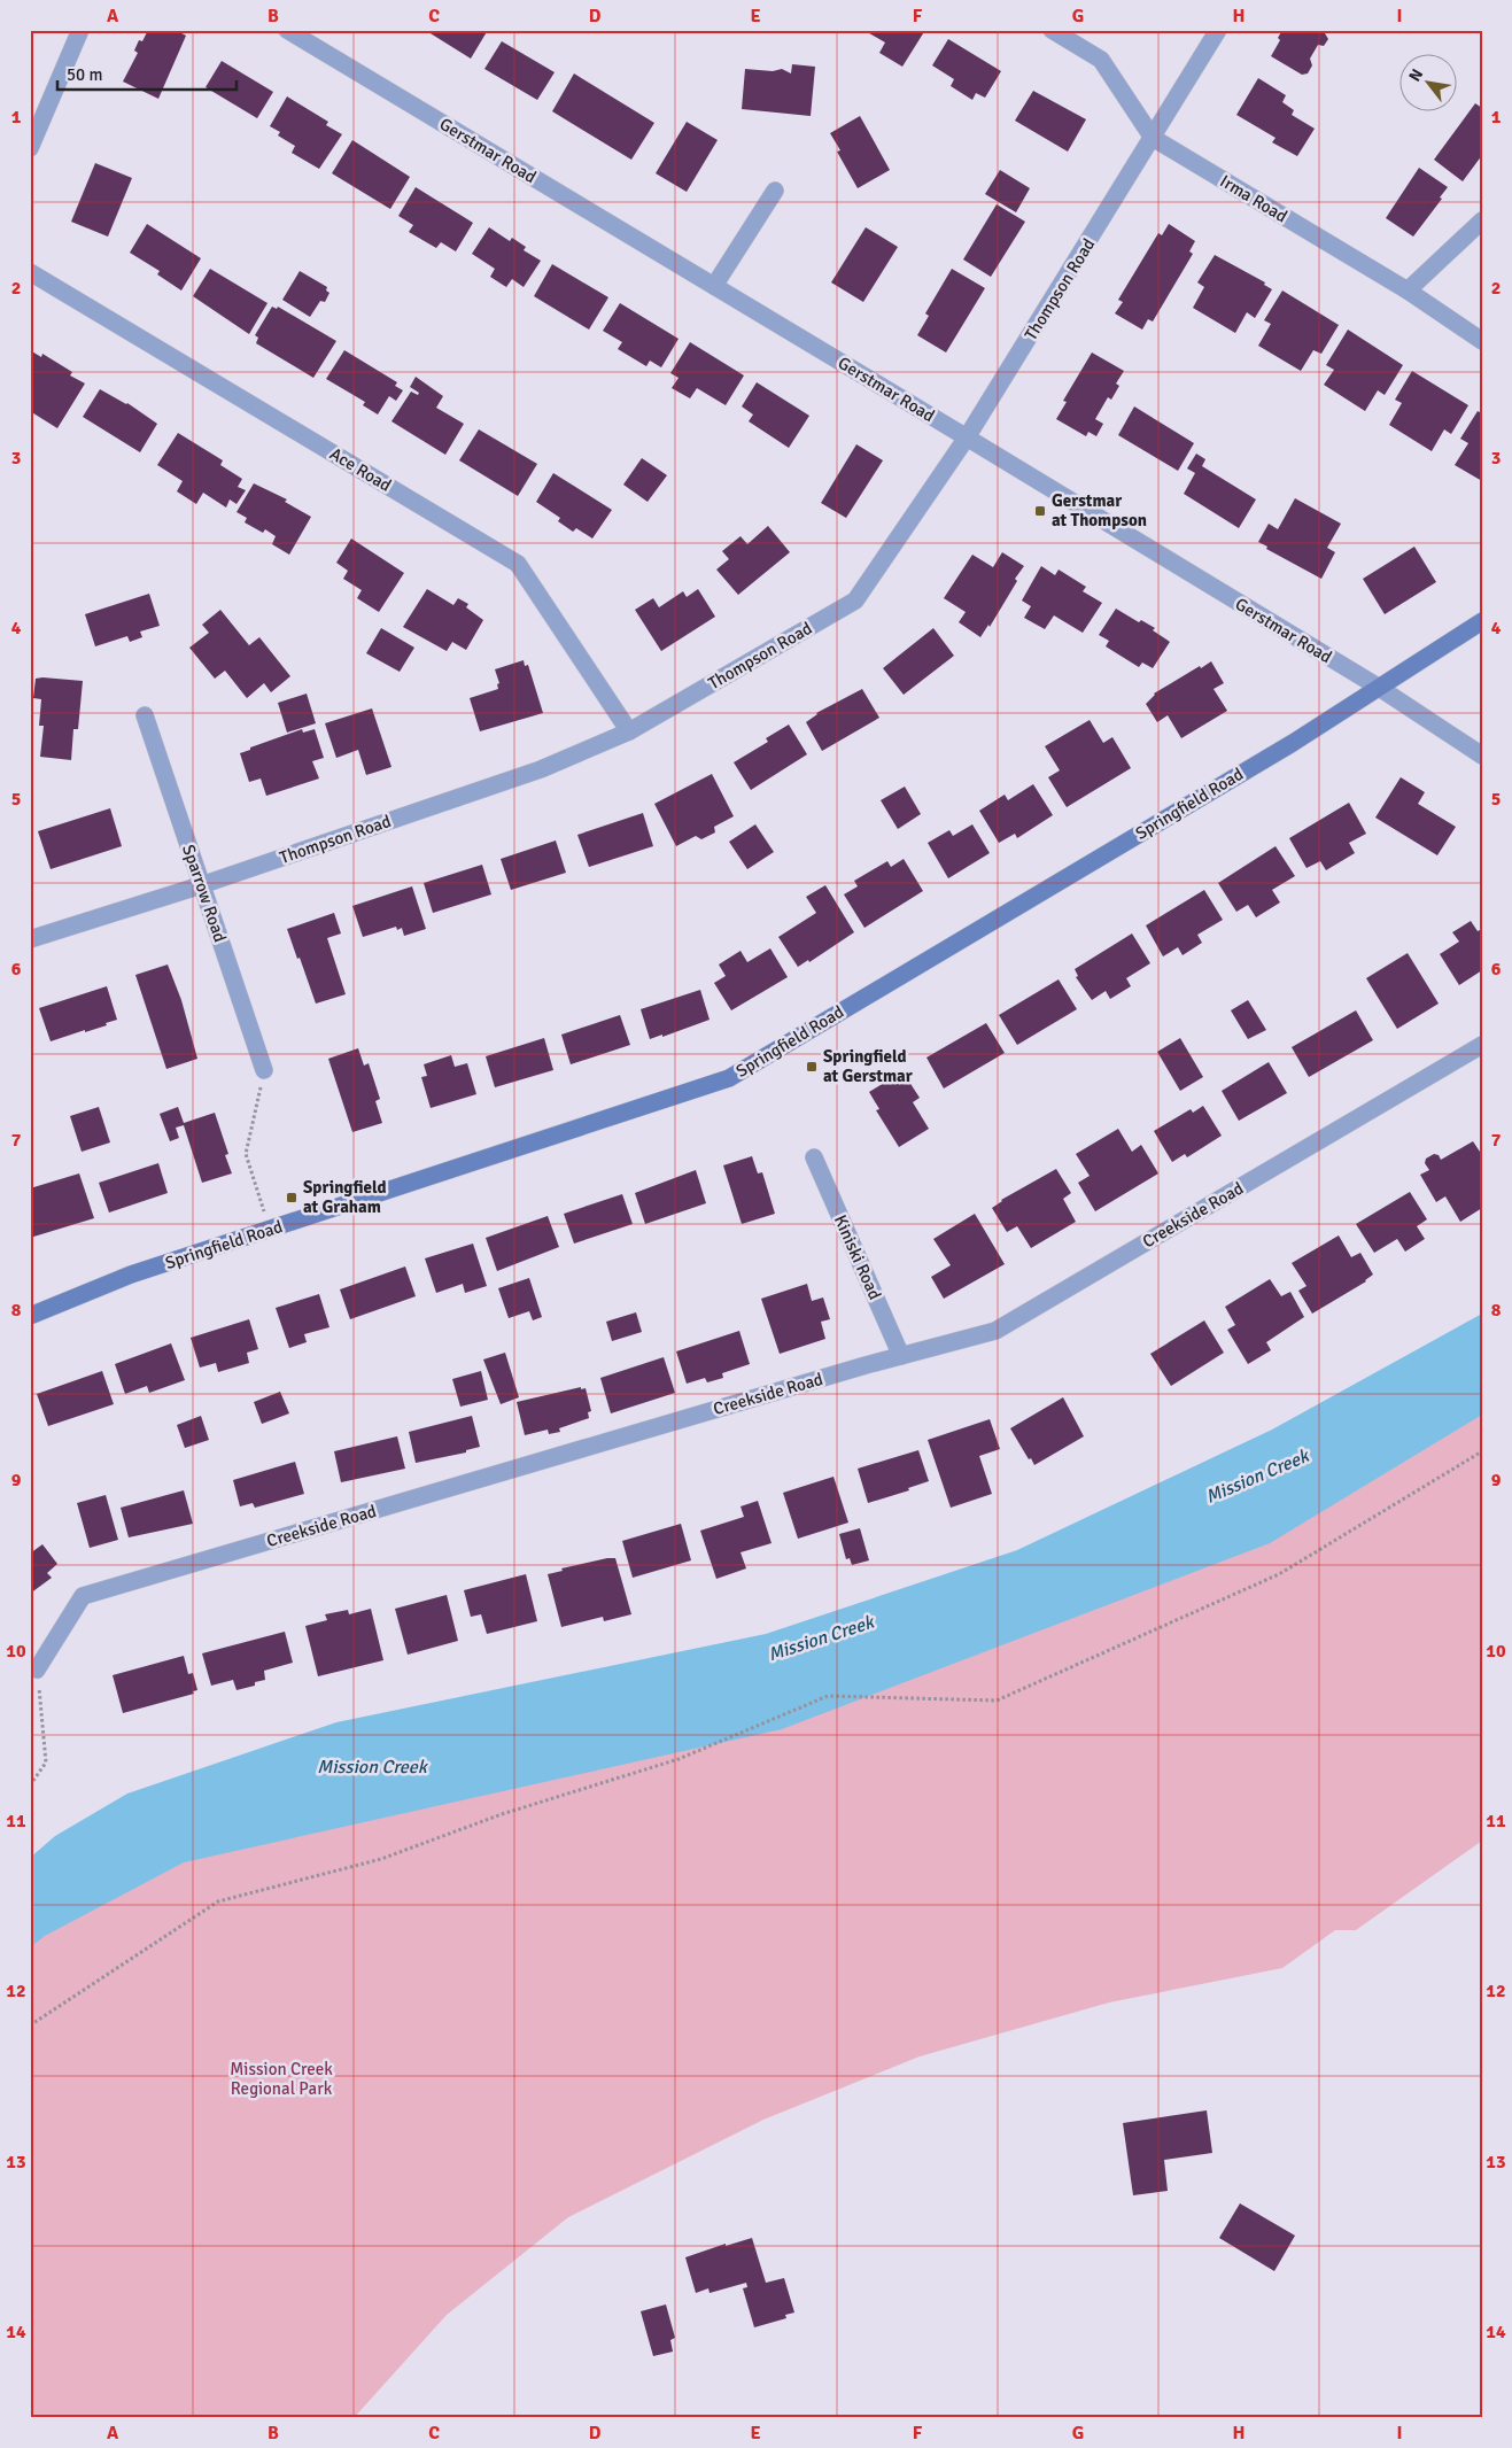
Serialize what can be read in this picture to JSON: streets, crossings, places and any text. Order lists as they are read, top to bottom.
{
  "streets": {
    "main road": ["Springfield Road"],
    "street": [
      "Gerstmar Road",
      "Irma Road",
      "Thompson Road",
      "Ace Road",
      "Sparrow Road",
      "Creekside Road",
      "Kiniski Road"
    ]
  },
  "crossings": [
    ["Gerstmar Road", "Thompson Road"],
    ["Gerstmar Road", "Springfield Road"],
    ["Irma Road", "Thompson Road"],
    ["Thompson Road", "Ace Road"],
    ["Thompson Road", "Sparrow Road"],
    ["Creekside Road", "Kiniski Road"]
  ],
  "water": ["Mission Creek"],
  "parks": ["Mission Creek Regional Park"],
  "places": {
    "transit": ["Gerstmar at Thompson", "Springfield at Gerstmar", "Springfield at Graham"]
  },
  "scale_bar": "50 m",
  "north": "top left",
  "grid": {
    "columns": [
      "A",
      "B",
      "C",
      "D",
      "E",
      "F",
      "G",
      "H",
      "I"
    ],
    "rows": [
      "1",
      "2",
      "3",
      "4",
      "5",
      "6",
      "7",
      "8",
      "9",
      "10",
      "11",
      "12",
      "13",
      "14"
    ]
  }
}
